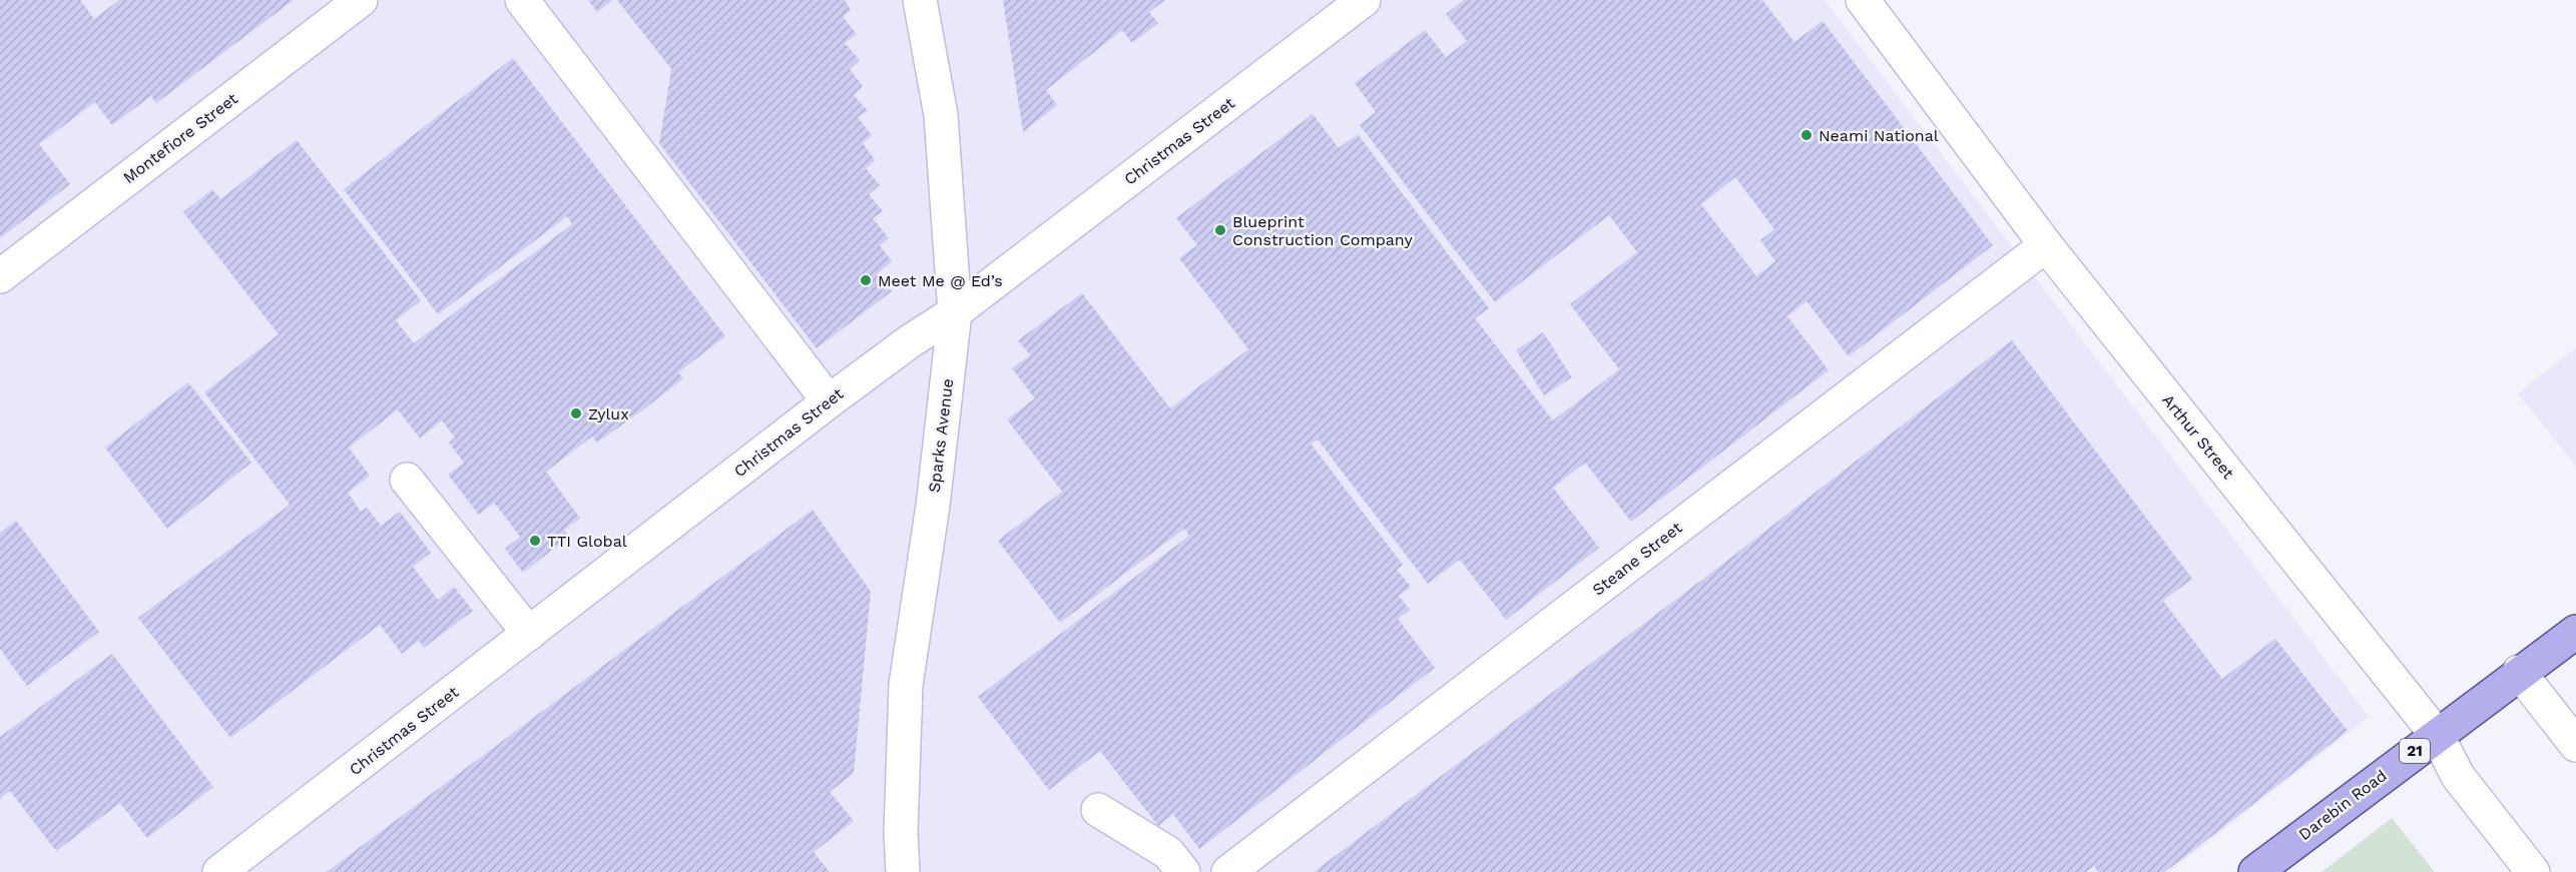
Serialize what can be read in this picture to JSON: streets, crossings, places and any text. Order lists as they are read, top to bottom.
{
  "streets": {
    "main road": ["21", "Darebin Road"],
    "street": [
      "Montefiore Street",
      "Christmas Street",
      "Sparks Avenue",
      "Arthur Street",
      "Steane Street"
    ]
  },
  "crossings": [
    ["Christmas Street", "Sparks Avenue"],
    ["Arthur Street", "Steane Street"],
    ["Arthur Street", "Darebin Road"]
  ],
  "places": [
    "Neami National",
    "Blueprint Construction Company",
    "Meet Me @ Ed’s",
    "Zylux",
    "TTI Global"
  ]
}
